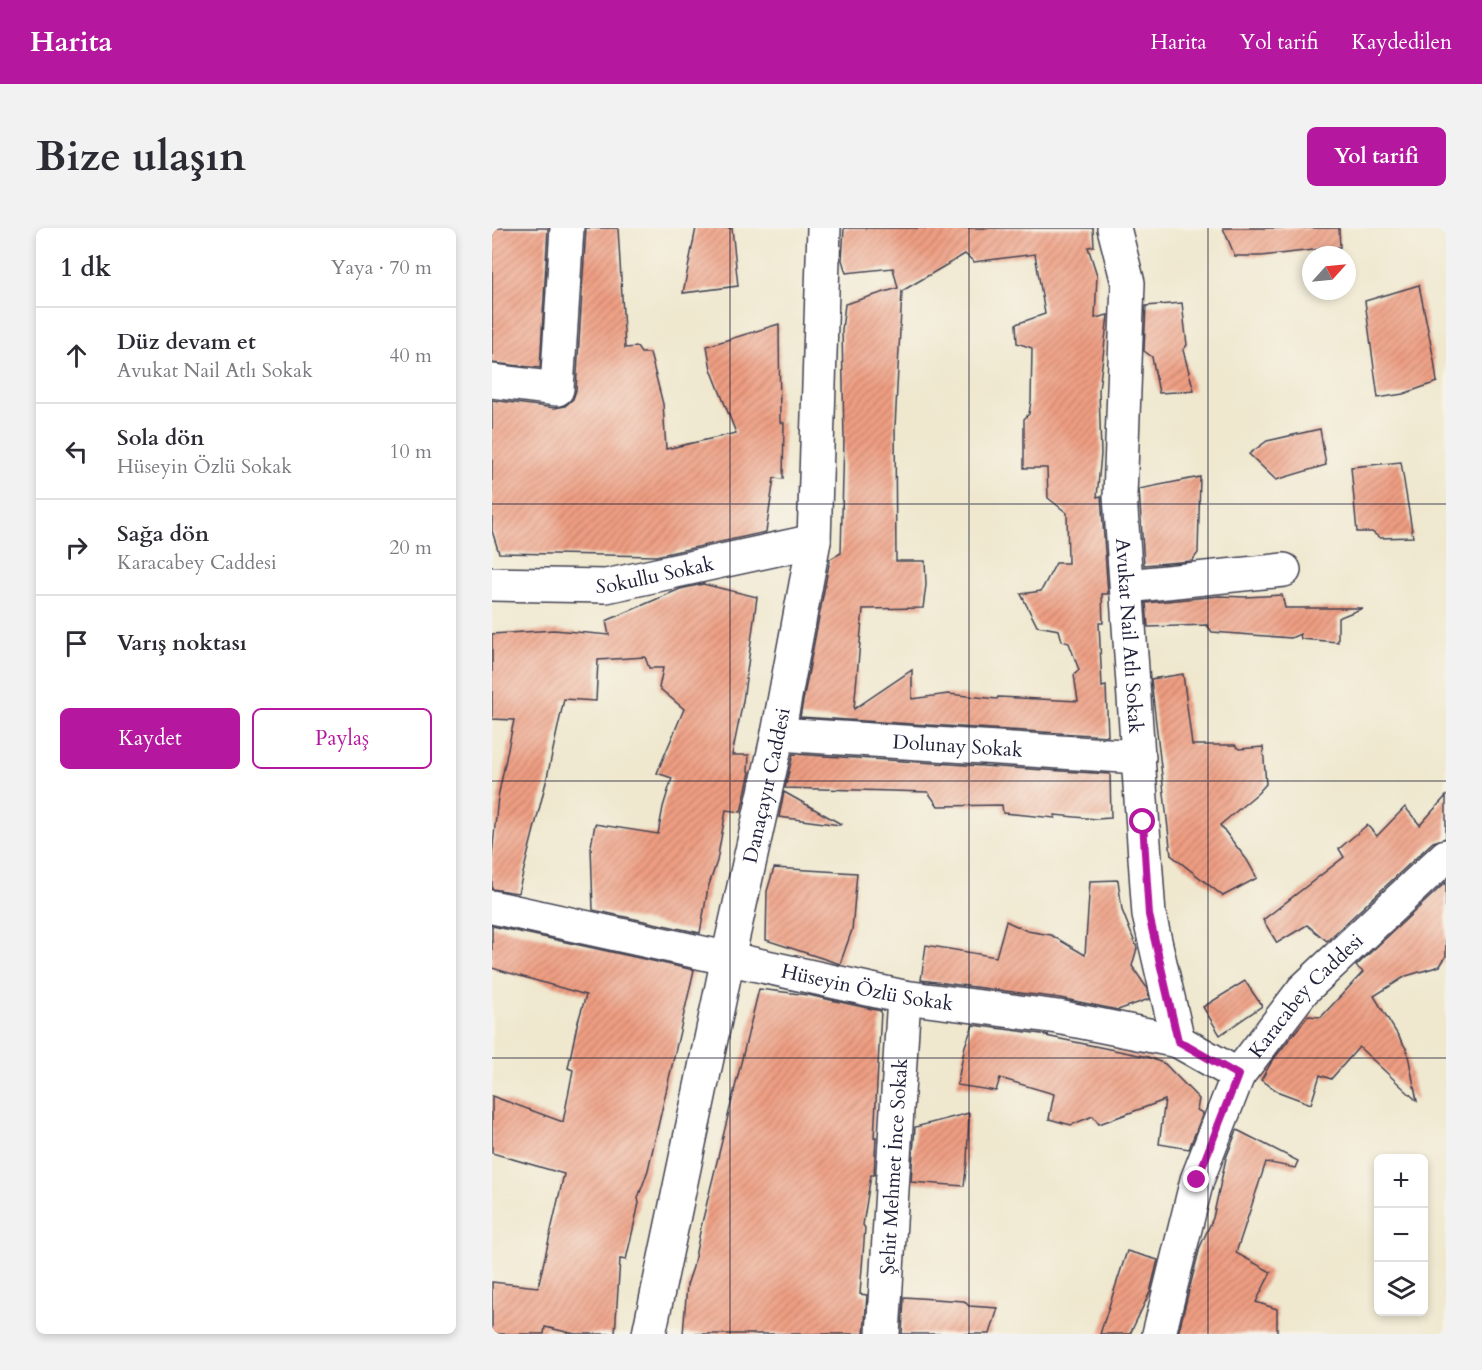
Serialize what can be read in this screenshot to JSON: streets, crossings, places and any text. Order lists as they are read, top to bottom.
{
  "streets": {
    "street": [
      "Sokullu Sokak",
      "Avukat Nail Atlı Sokak",
      "Dolunay Sokak",
      "Danaçayır Caddesi",
      "Hüseyin Özlü Sokak",
      "Karacabey Caddesi",
      "Şehit Mehmet İnce Sokak"
    ]
  },
  "crossings": [
    ["Sokullu Sokak", "Danaçayır Caddesi"],
    ["Avukat Nail Atlı Sokak", "Dolunay Sokak"],
    ["Avukat Nail Atlı Sokak", "Hüseyin Özlü Sokak"],
    ["Dolunay Sokak", "Danaçayır Caddesi"],
    ["Danaçayır Caddesi", "Hüseyin Özlü Sokak"],
    ["Hüseyin Özlü Sokak", "Karacabey Caddesi"],
    ["Hüseyin Özlü Sokak", "Şehit Mehmet İnce Sokak"]
  ],
  "north": "top right",
  "page": {
    "header": "Harita",
    "nav": ["Harita", "Yol tarifi", "Kaydedilen"],
    "buttons": [
      "Yol tarifi",
      ["Kaydet", "Paylaş"]
    ],
    "title": "Bize ulaşın",
    "heading": ["1 dk", "Yaya · 70 m"],
    "list": [
      ["Düz devam et", "Avukat Nail Atlı Sokak", "40 m"],
      ["Sola dön", "Hüseyin Özlü Sokak", "10 m"],
      ["Sağa dön", "Karacabey Caddesi", "20 m"],
      "Varış noktası"
    ],
    "map_buttons": ["+", "−"]
  }
}
